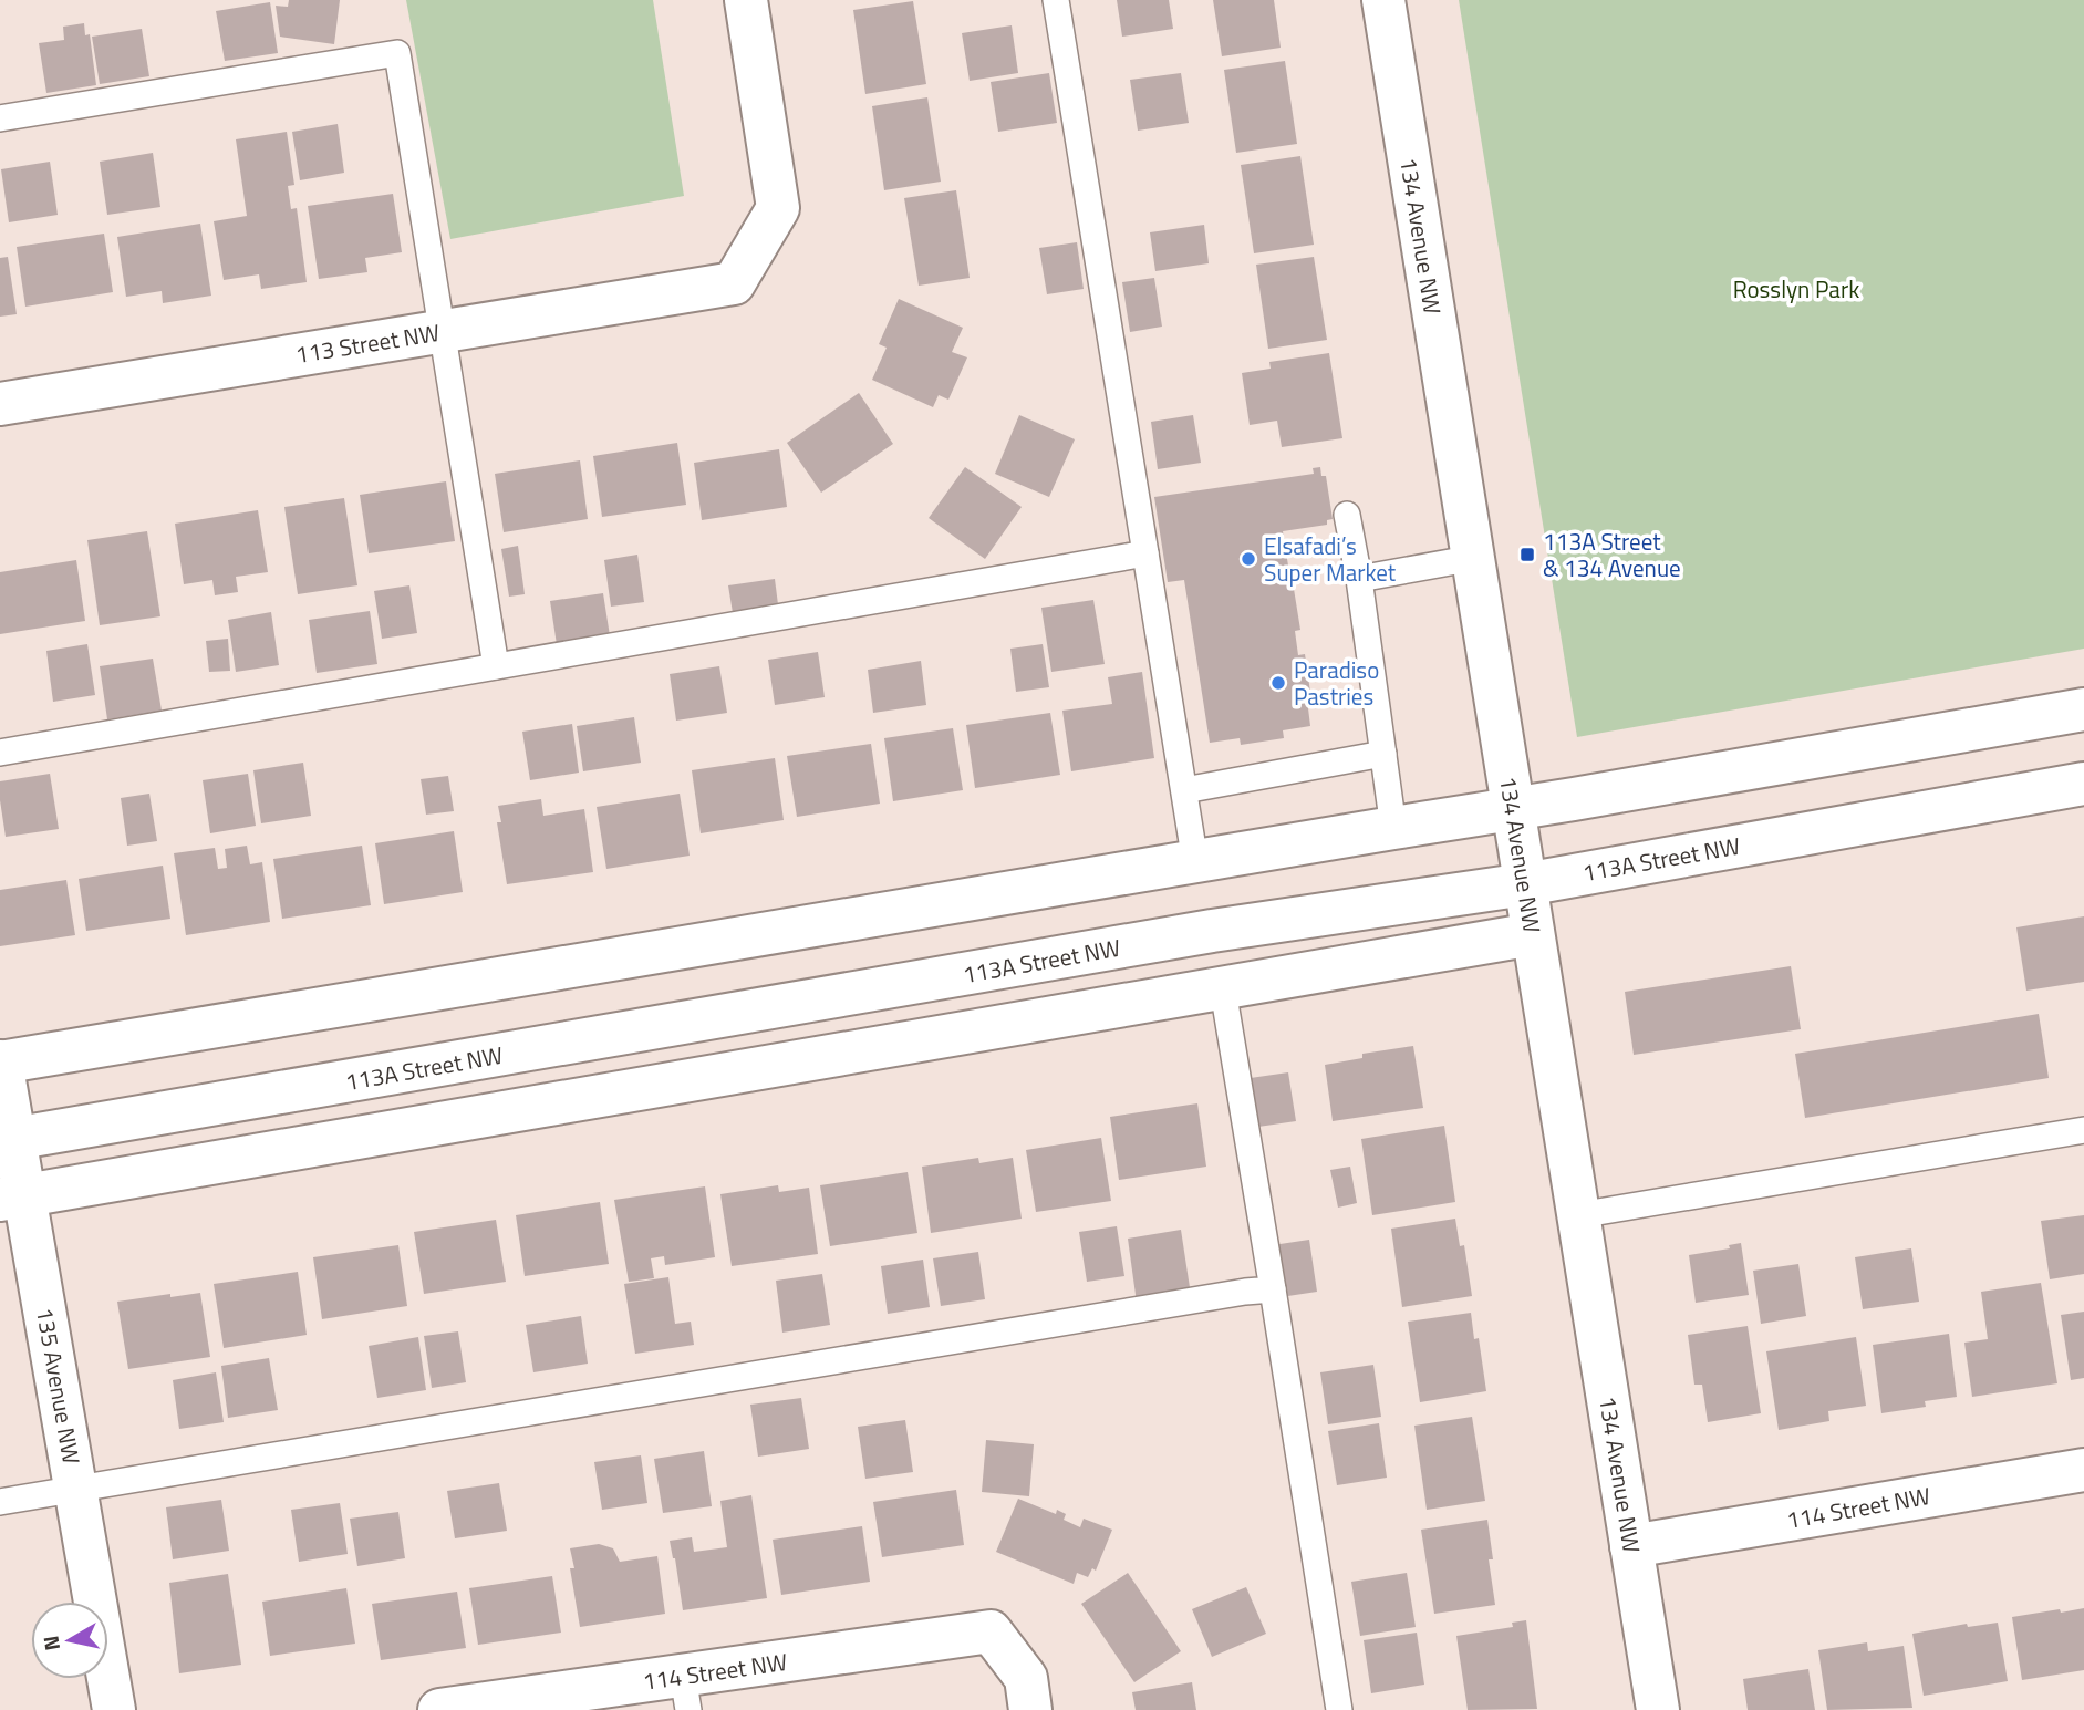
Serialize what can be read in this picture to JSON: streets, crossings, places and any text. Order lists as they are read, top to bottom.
{
  "streets": {
    "street": [
      "134 Avenue NW",
      "113 Street NW",
      "113A Street NW",
      "135 Avenue NW",
      "114 Street NW"
    ]
  },
  "crossings": [
    ["134 Avenue NW", "113A Street NW"],
    ["134 Avenue NW", "114 Street NW"],
    ["113A Street NW", "135 Avenue NW"]
  ],
  "parks": ["Rosslyn Park"],
  "places": {
    "transit": ["113A Street & 134 Avenue"],
    "other": ["Elsafadi’s Super Market", "Paradiso Pastries"]
  },
  "north": "left"
}
